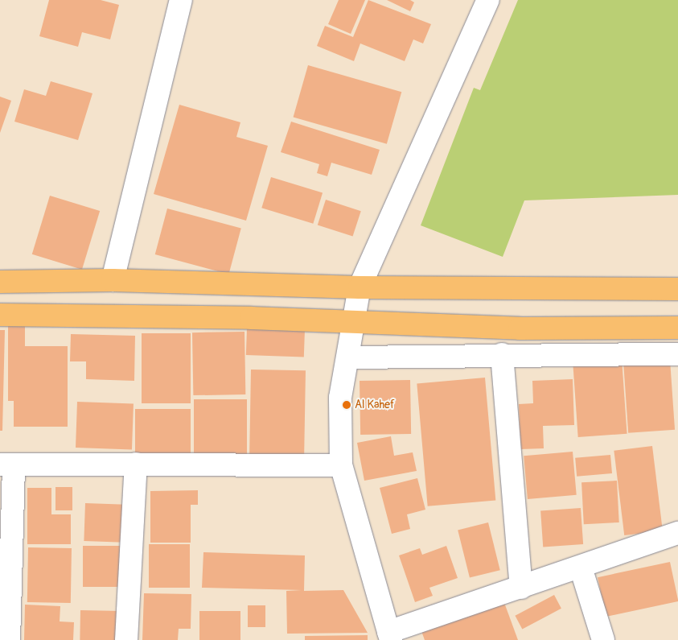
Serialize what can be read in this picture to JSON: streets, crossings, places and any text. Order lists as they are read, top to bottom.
{
  "places": ["Al Kahef"]
}
